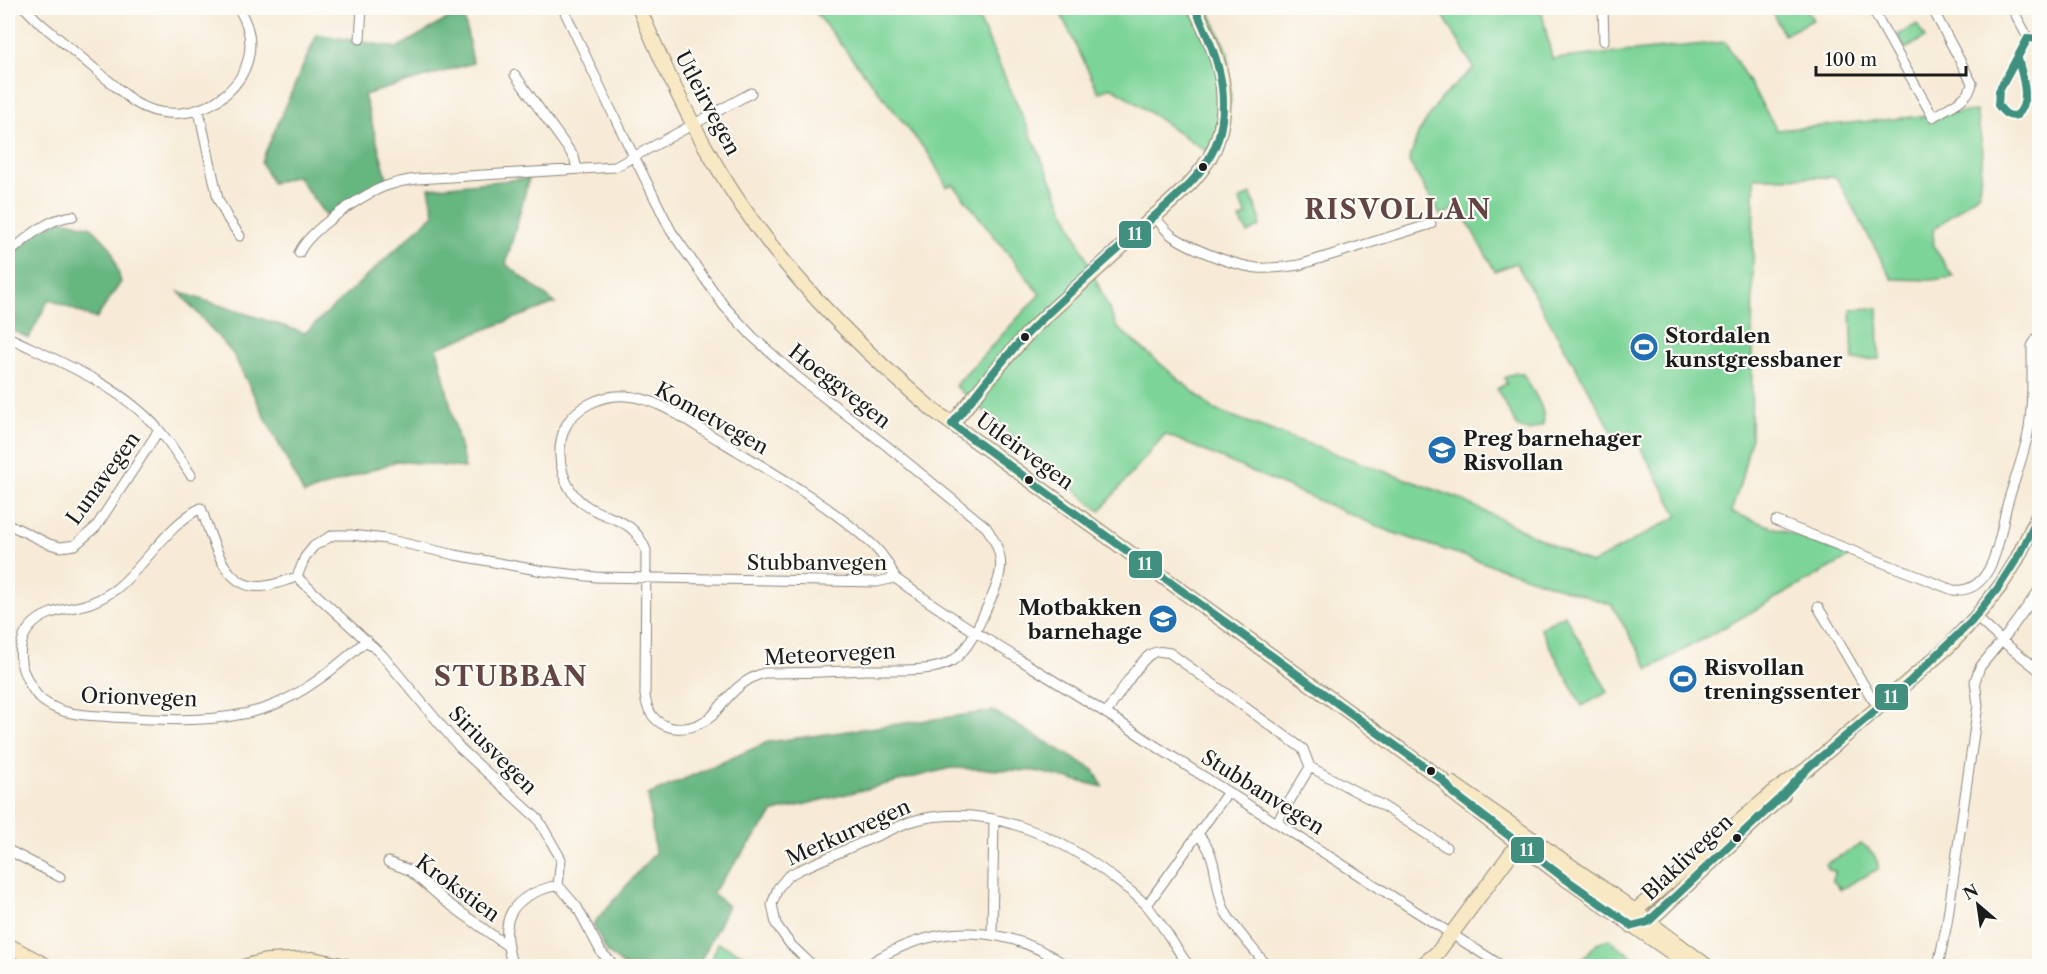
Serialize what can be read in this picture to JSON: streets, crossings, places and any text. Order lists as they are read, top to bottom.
{
  "streets": {
    "main road": ["Utleirvegen", "Blaklivegen"],
    "street": [
      "Hoeggvegen",
      "Kometvegen",
      "Lunavegen",
      "Stubbanvegen",
      "Meteorvegen",
      "Orionvegen",
      "Siriusvegen",
      "Merkurvegen",
      "Krokstien"
    ]
  },
  "crossings": [
    ["Utleirvegen", "Blaklivegen"],
    ["Hoeggvegen", "Stubbanvegen"],
    ["Hoeggvegen", "Meteorvegen"],
    ["Kometvegen", "Stubbanvegen"],
    ["Kometvegen", "Meteorvegen"],
    ["Stubbanvegen", "Meteorvegen"],
    ["Stubbanvegen", "Orionvegen"],
    ["Stubbanvegen", "Siriusvegen"],
    ["Orionvegen", "Siriusvegen"],
    ["Siriusvegen", "Krokstien"]
  ],
  "districts": ["RISVOLLAN", "STUBBAN"],
  "places": {
    "sports": ["Stordalen kunstgressbaner", "Risvollan treningssenter"],
    "school or university": ["Preg barnehager Risvollan", "Motbakken barnehage"]
  },
  "lines": ["transit line 11"],
  "scale_bar": "100 m",
  "north": "top left"
}
